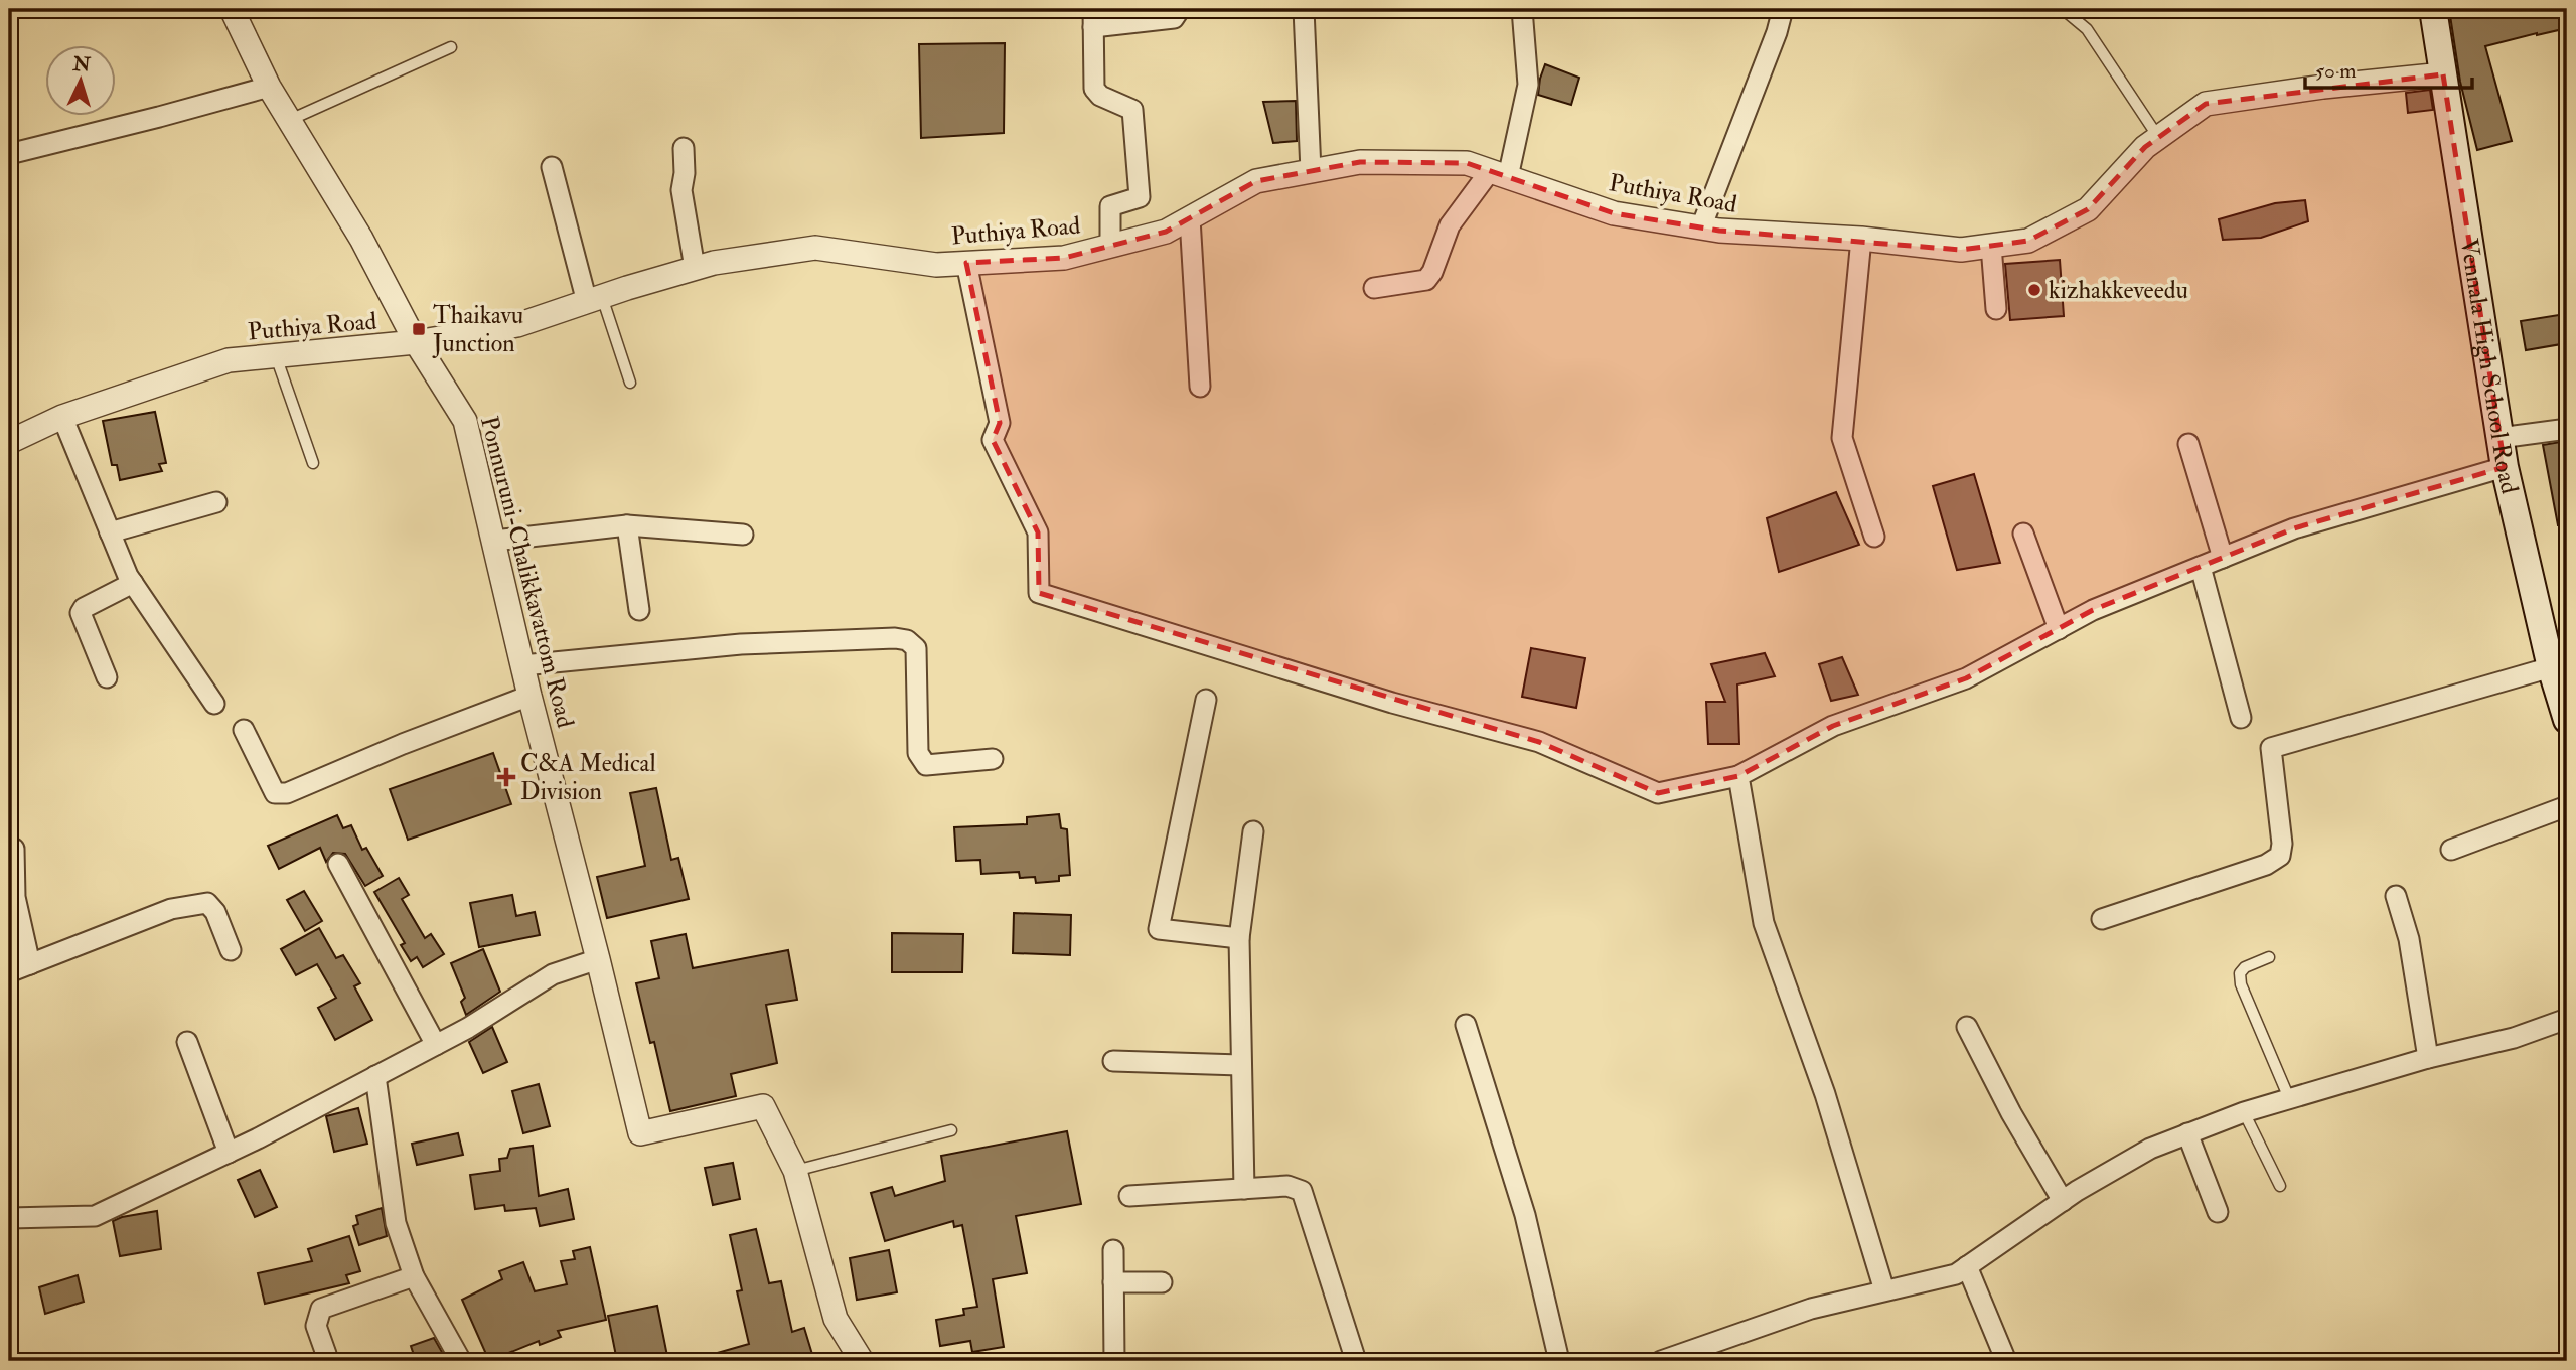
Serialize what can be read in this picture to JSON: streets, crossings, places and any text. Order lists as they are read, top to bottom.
{
  "streets": {
    "main road": ["Vennala High School Road"],
    "street": ["Puthiya Road", "Ponnuruni-Chalikkavattom Road"]
  },
  "crossings": [
    ["Puthiya Road", "Vennala High School Road"],
    ["Puthiya Road", "Ponnuruni-Chalikkavattom Road"]
  ],
  "places": {
    "other": ["kizhakkeveedu"],
    "transit": ["Thaikavu Junction"],
    "health": ["C&A Medical Division"]
  },
  "scale_bar": "50 m",
  "north": "top"
}
